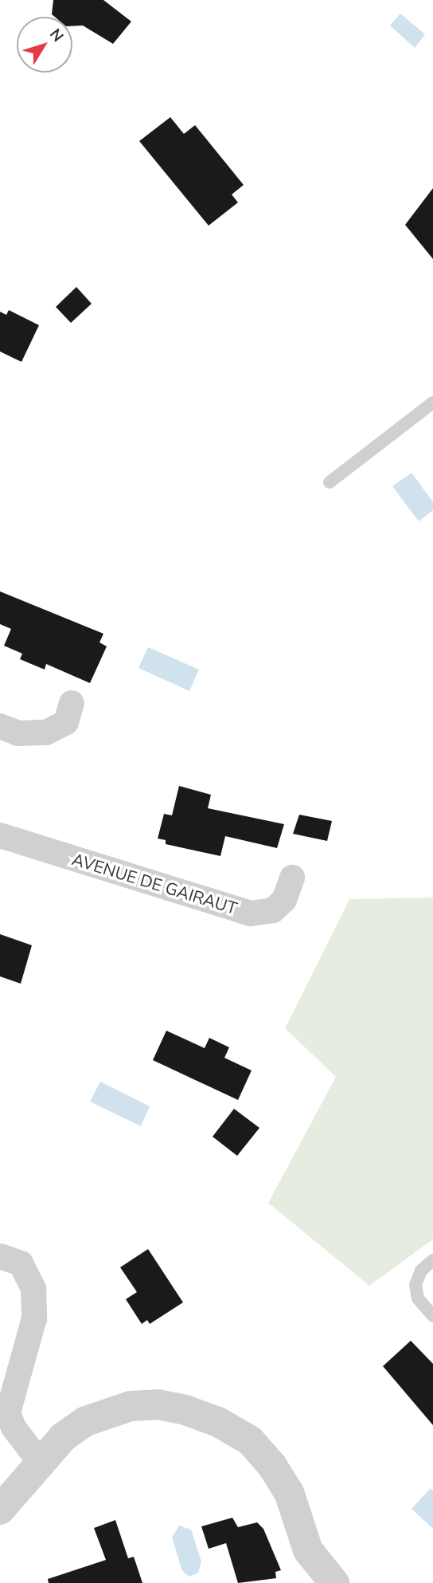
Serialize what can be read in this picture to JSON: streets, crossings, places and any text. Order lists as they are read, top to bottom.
{
  "streets": {
    "street": ["AVENUE DE GAIRAUT"]
  },
  "north": "top right"
}
